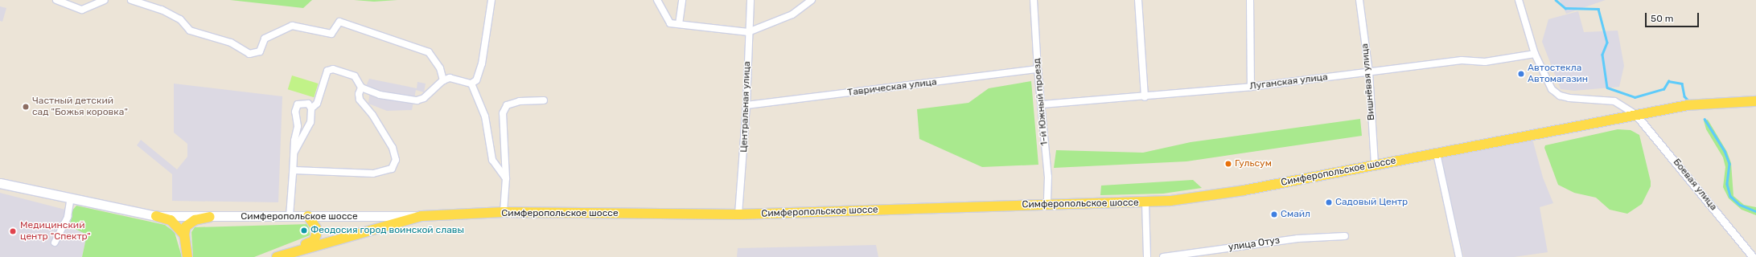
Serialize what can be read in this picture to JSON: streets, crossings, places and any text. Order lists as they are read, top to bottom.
{
  "streets": {
    "main road": ["Симферопольское шоссе"],
    "street": [
      "Луганская улица",
      "Вишнёвая улица",
      "Таврическая улица",
      "1-й Южный проезд",
      "Центральная улица",
      "Боевая улица",
      "улица Отуз"
    ]
  },
  "crossings": [
    ["Луганская улица", "Вишнёвая улица"],
    ["Луганская улица", "1-й Южный проезд"],
    ["Вишнёвая улица", "Симферопольское шоссе"],
    ["Таврическая улица", "1-й Южный проезд"],
    ["Таврическая улица", "Центральная улица"],
    ["1-й Южный проезд", "Симферопольское шоссе"],
    ["Центральная улица", "Симферопольское шоссе"],
    ["Симферопольское шоссе", "Боевая улица"]
  ],
  "places": [
    "Автостекла Автомагазин",
    "Частный детский сад \"Божья коровка\"",
    "Гульсум",
    "Садовый Центр",
    "Смайл",
    "Феодосия город воинской славы",
    "Медицинский центр \"Спектр\""
  ],
  "scale_bar": "50 m"
}
